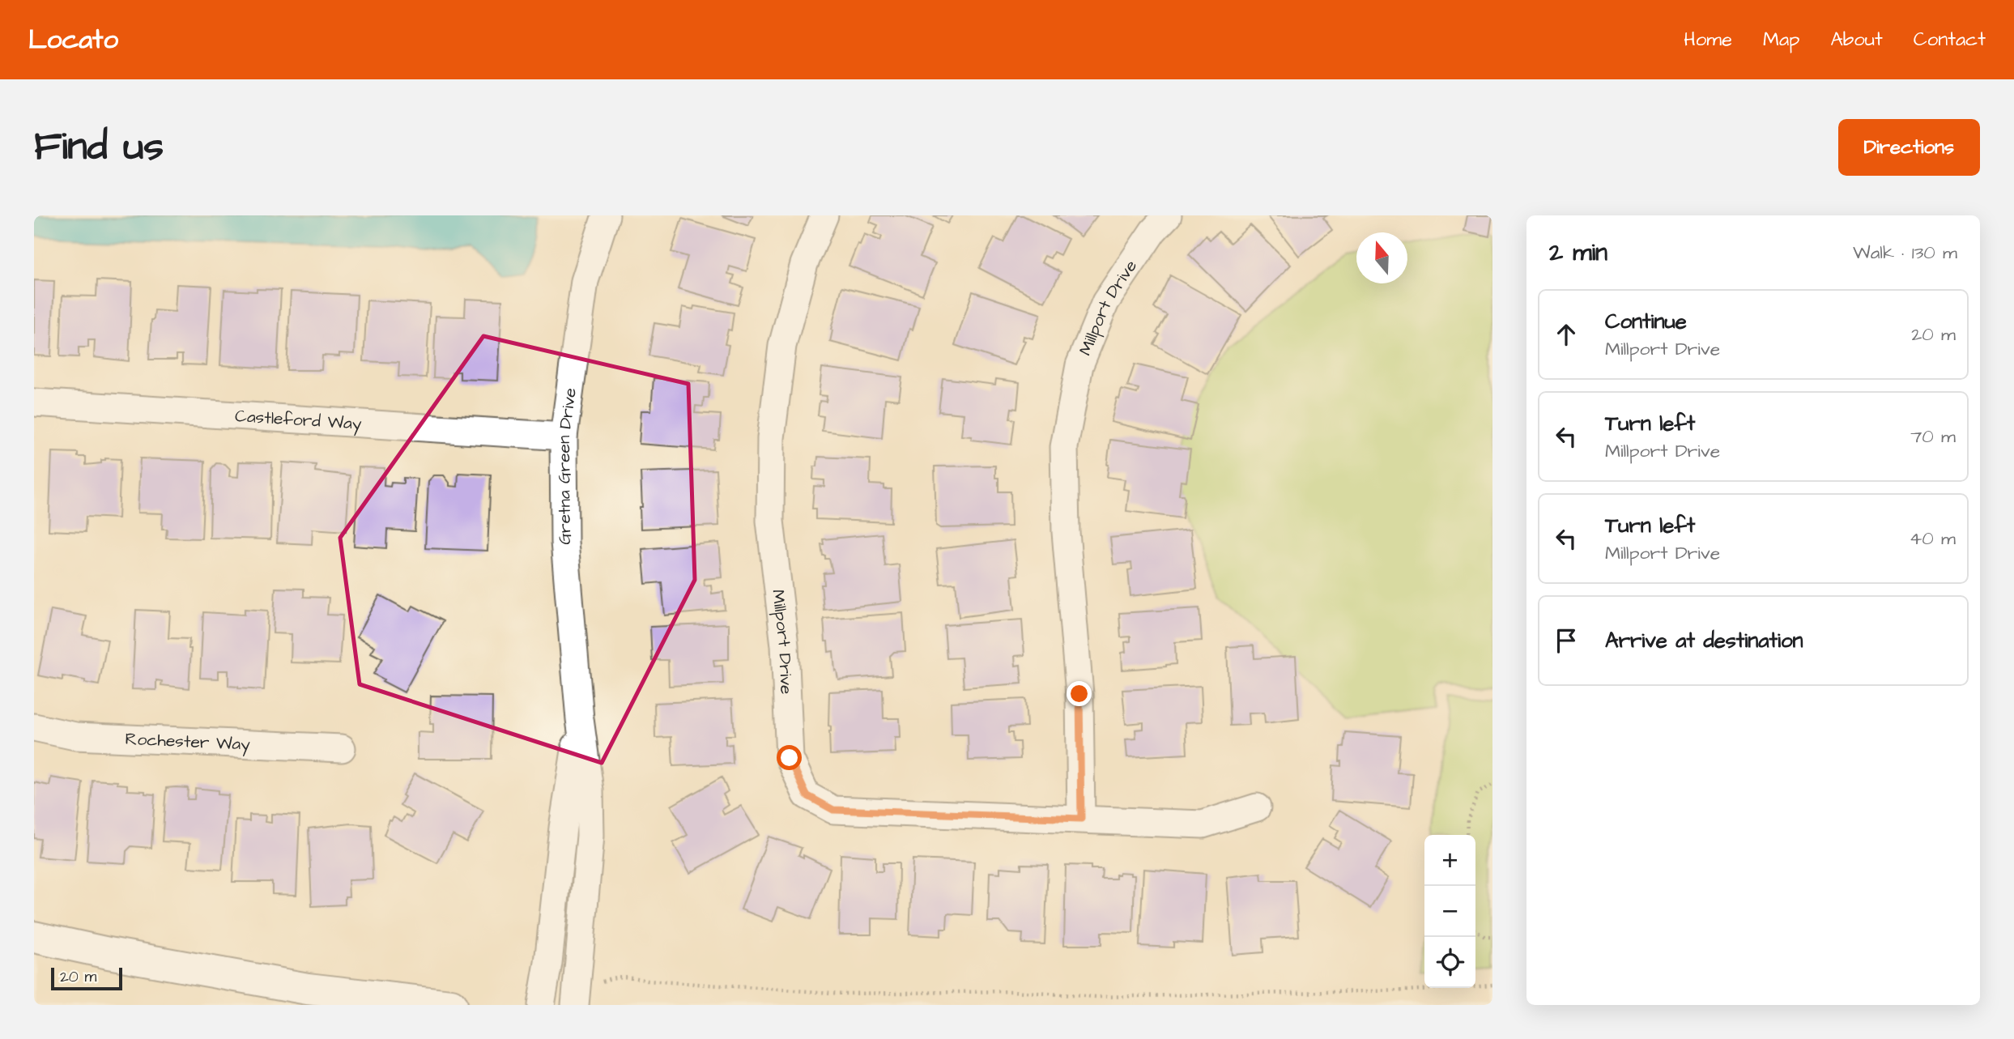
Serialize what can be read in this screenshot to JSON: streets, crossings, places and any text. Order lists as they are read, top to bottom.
{
  "streets": {
    "street": [
      "Millport Drive",
      "Castleford Way",
      "Gretna Green Drive",
      "Rochester Way"
    ]
  },
  "crossings": [
    ["Castleford Way", "Gretna Green Drive"]
  ],
  "scale_bar": "20 m",
  "north": "top",
  "page": {
    "header": "Locato",
    "nav": [
      "Home",
      "Map",
      "About",
      "Contact"
    ],
    "buttons": "Directions",
    "title": "Find us",
    "heading": ["2 min", "Walk · 130 m"],
    "list": [
      ["Continue", "Millport Drive", "20 m"],
      ["Turn left", "Millport Drive", "70 m"],
      ["Turn left", "Millport Drive", "40 m"],
      "Arrive at destination"
    ],
    "map_buttons": ["+", "−"],
    "scale": "20 m"
  }
}
